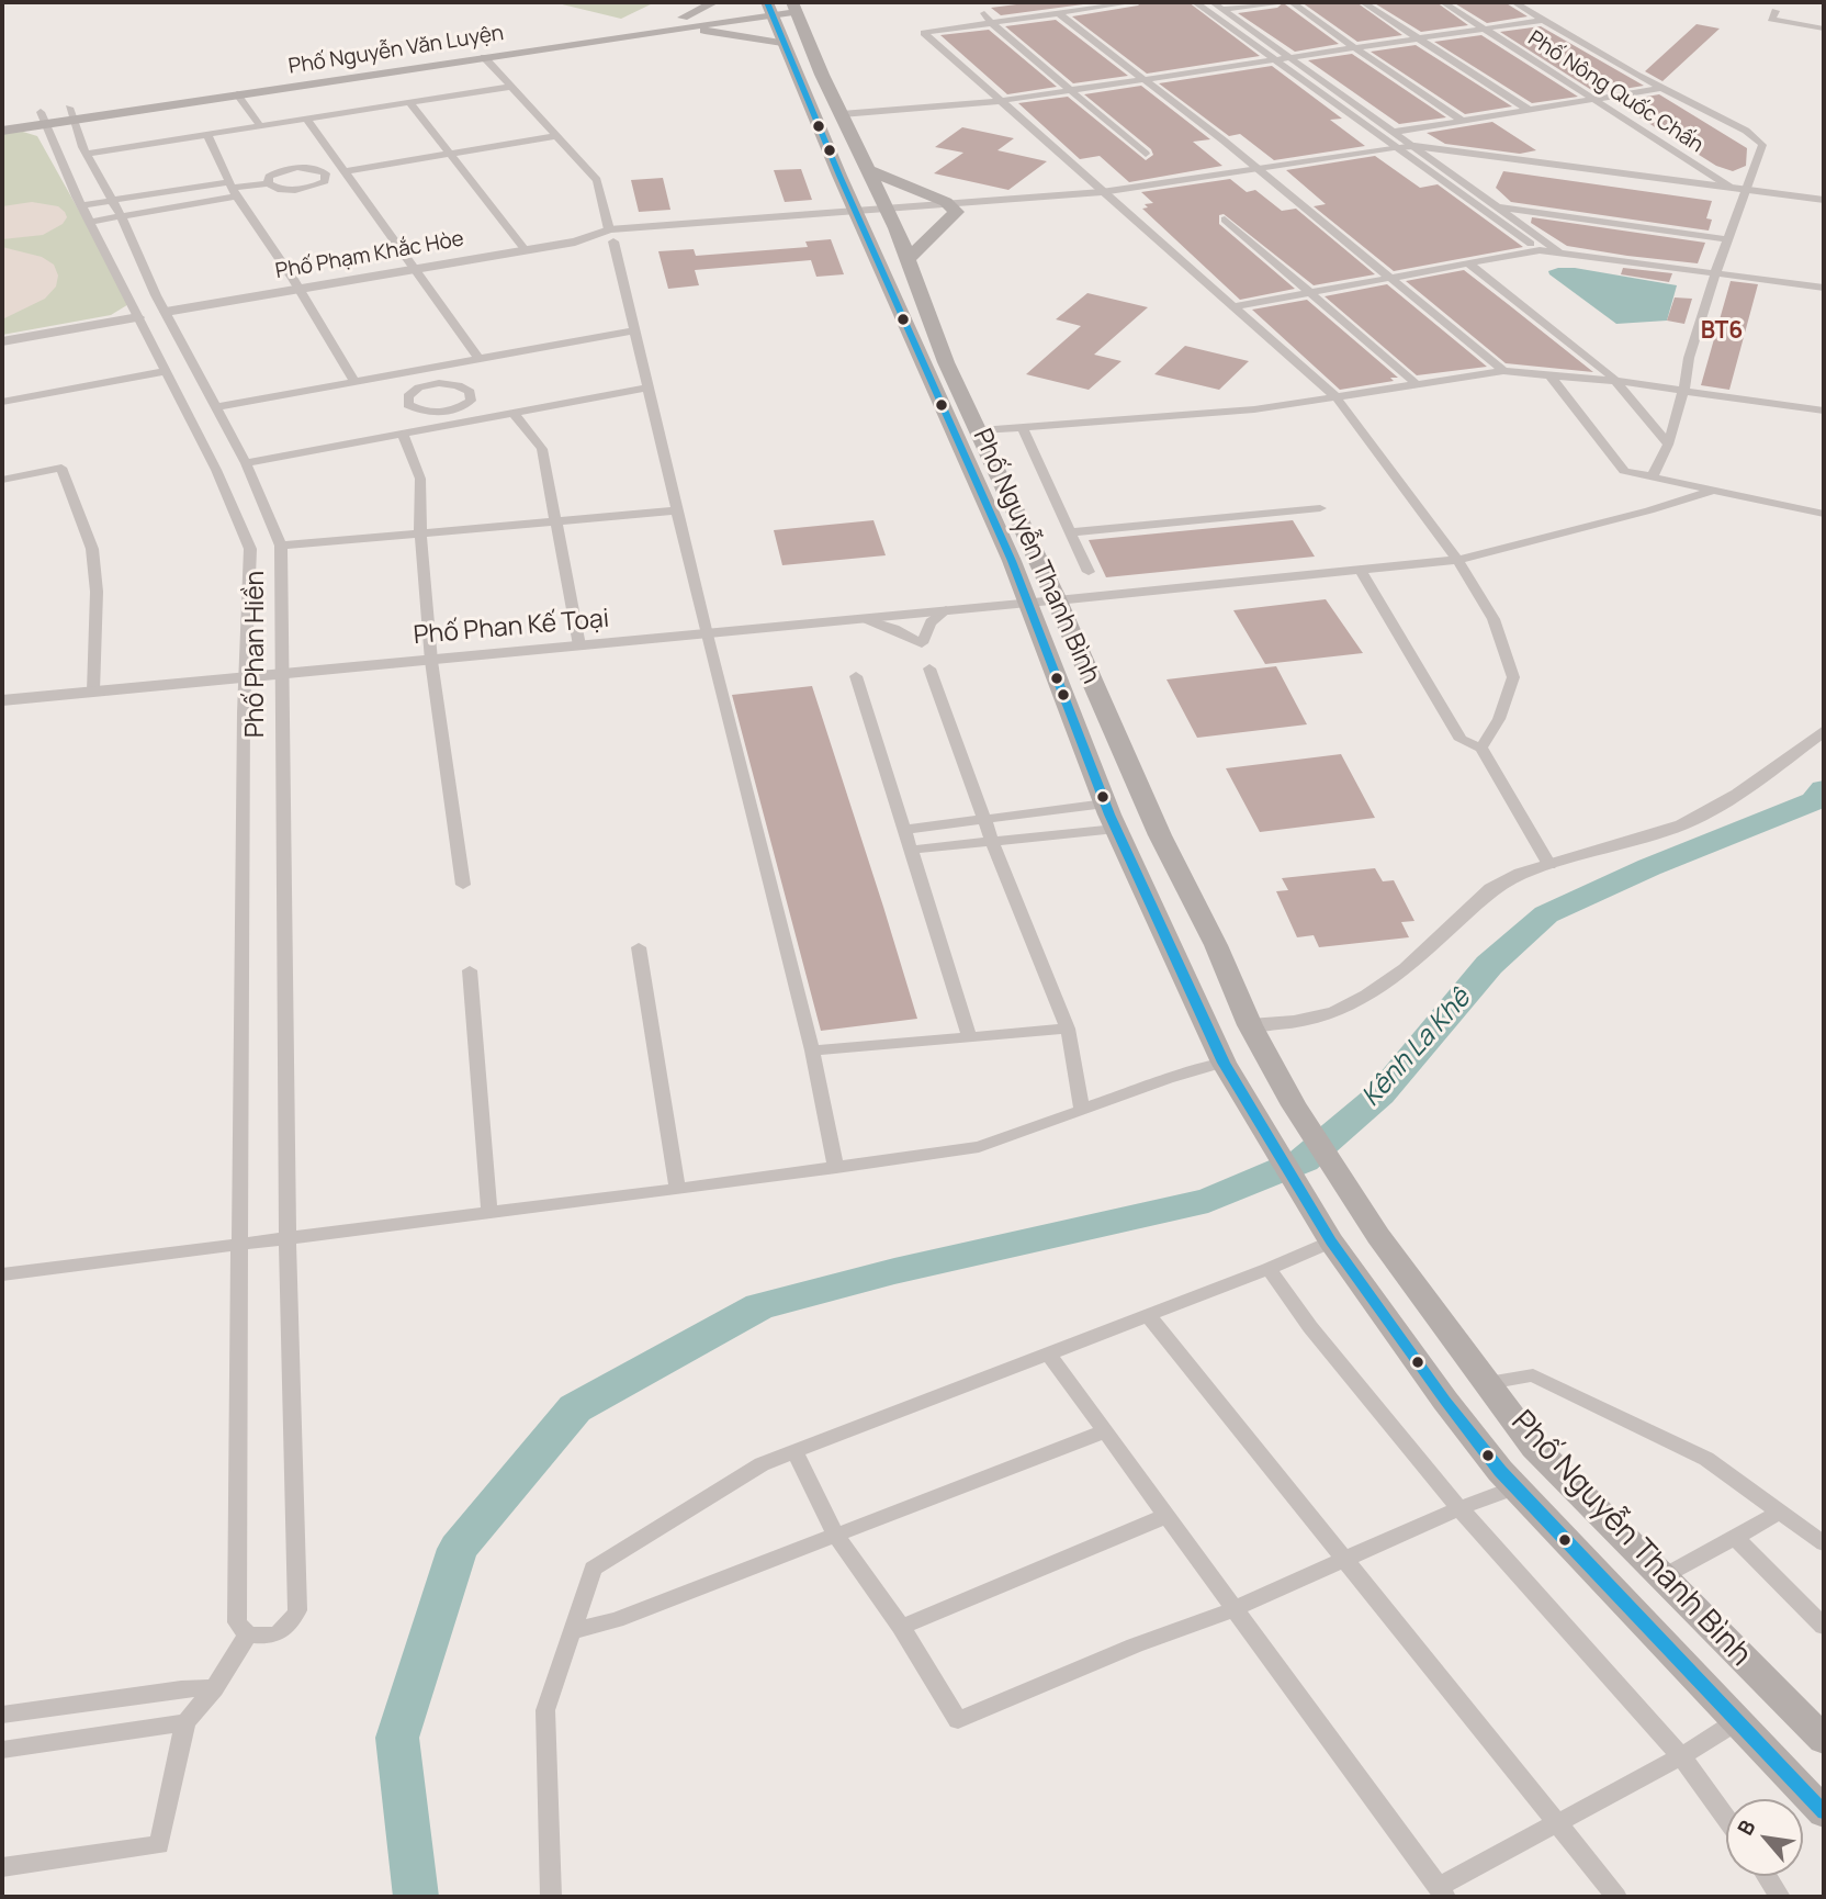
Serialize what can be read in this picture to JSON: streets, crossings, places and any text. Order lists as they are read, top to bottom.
{
  "streets": {
    "main road": ["Phố Nguyễn Văn Luyện", "Phố Nguyễn Thanh Bình"],
    "street": [
      "Phố Nông Quốc Chấn",
      "Phố Phạm Khắc Hòe",
      "Phố Phan Kế Toại",
      "Phố Phan Hiền"
    ]
  },
  "crossings": [
    ["Phố Nguyễn Văn Luyện", "Phố Nguyễn Thanh Bình"],
    ["Phố Nguyễn Văn Luyện", "Phố Phan Hiền"],
    ["Phố Phạm Khắc Hòe", "Phố Nguyễn Thanh Bình"],
    ["Phố Phạm Khắc Hòe", "Phố Phan Hiền"],
    ["Phố Nguyễn Thanh Bình", "Phố Phan Kế Toại"],
    ["Phố Phan Kế Toại", "Phố Phan Hiền"]
  ],
  "districts": ["BT6"],
  "water": ["Kênh La Khê"],
  "north": "top left"
}
